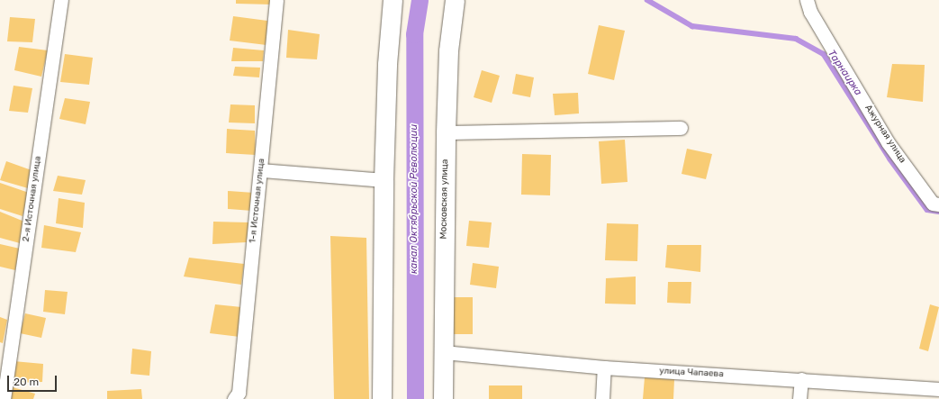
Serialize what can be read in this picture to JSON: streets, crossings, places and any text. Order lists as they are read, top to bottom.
{
  "streets": {
    "main road": ["Московская улица"],
    "street": [
      "Ажурная улица",
      "2-я Источная улица",
      "1-я Источная улица",
      "улица Чапаева"
    ]
  },
  "crossings": [
    ["Московская улица", "улица Чапаева"]
  ],
  "water": ["Тарнаирка", "канал Октябрьской Революции"],
  "scale_bar": "20 m"
}
